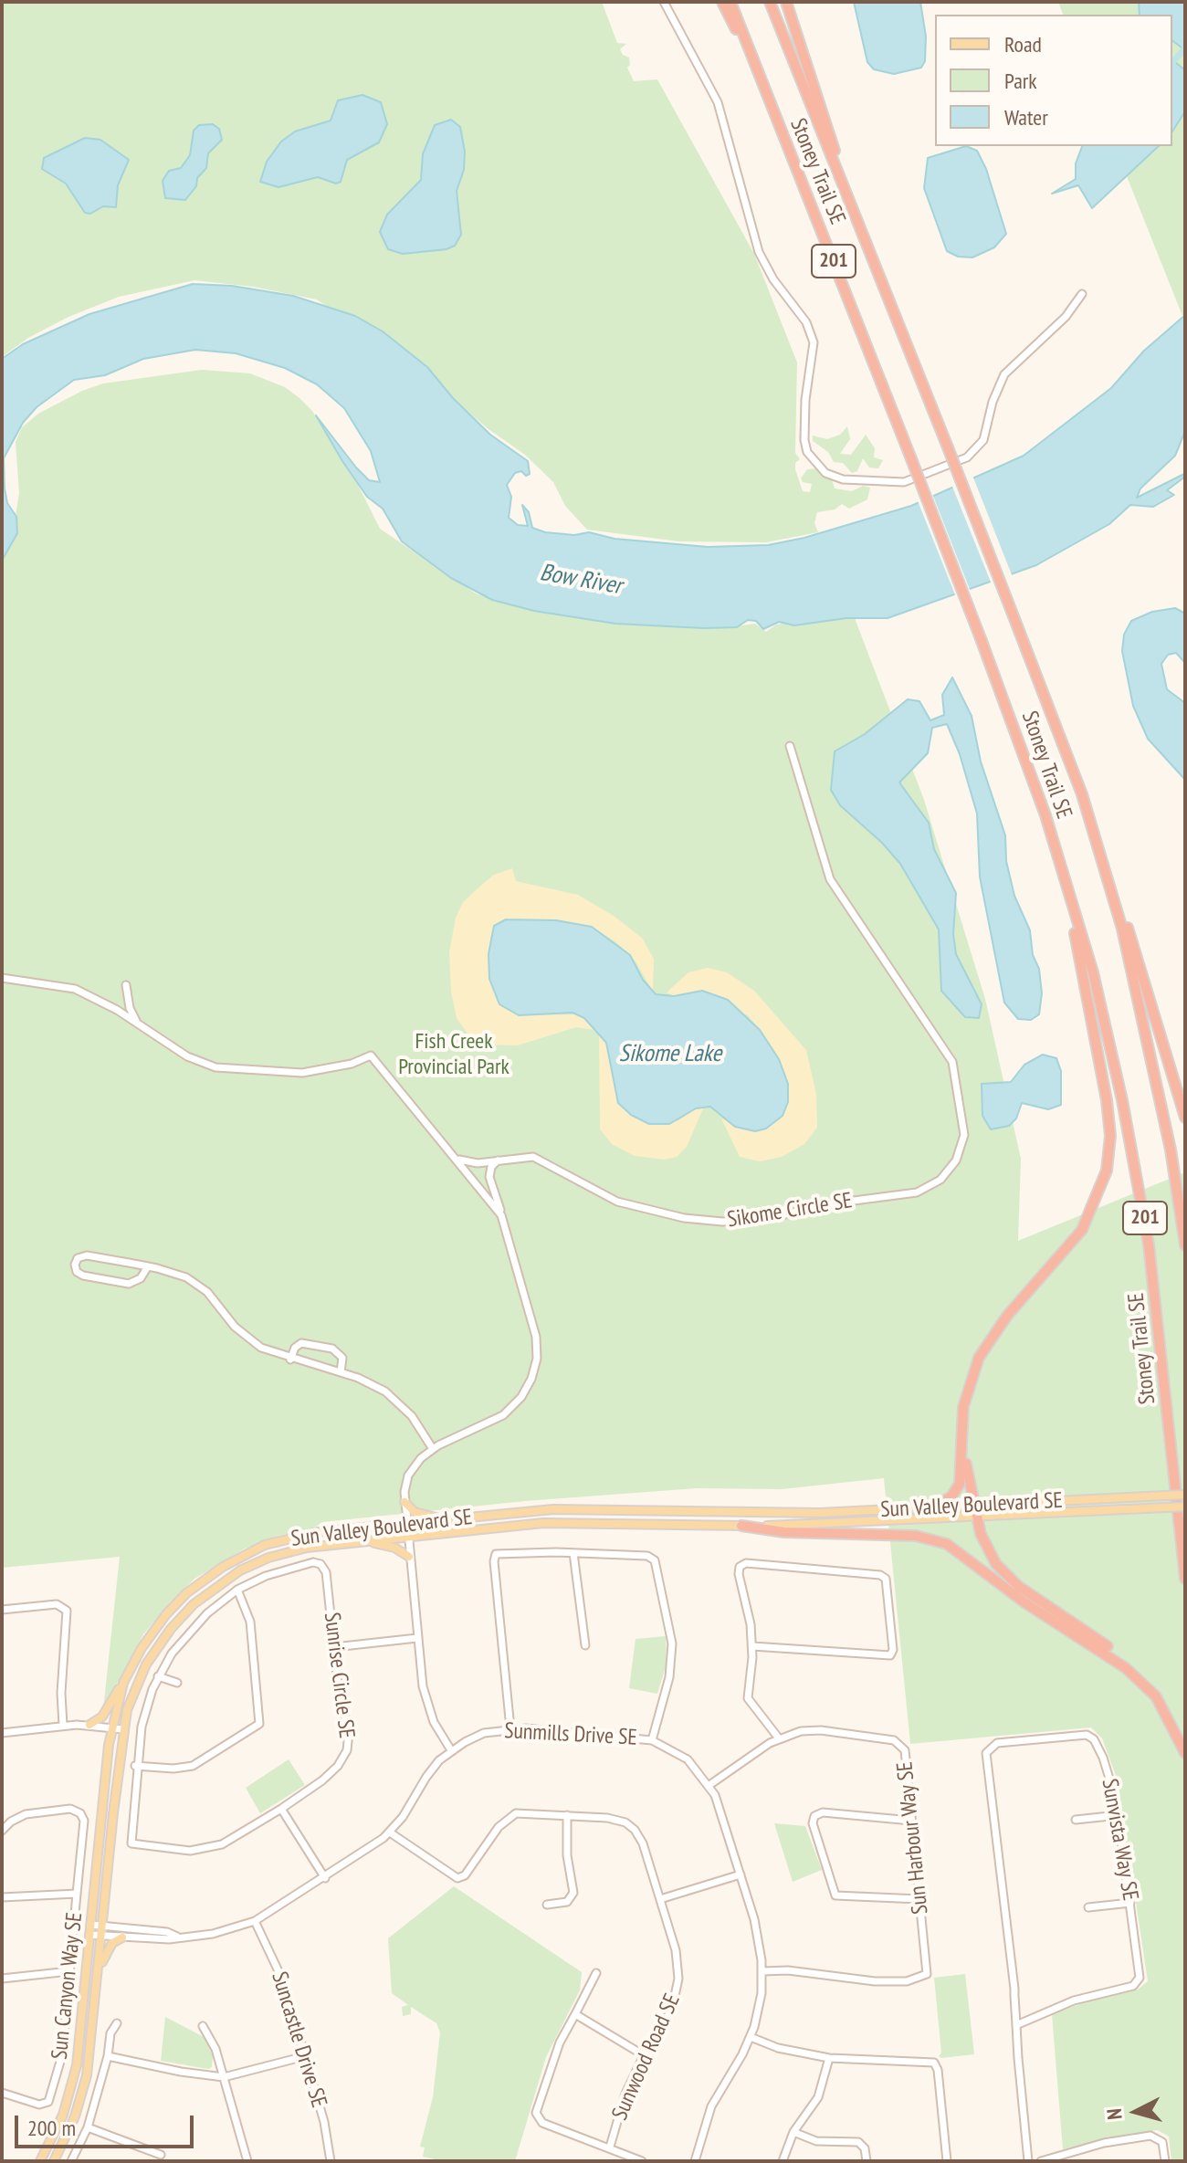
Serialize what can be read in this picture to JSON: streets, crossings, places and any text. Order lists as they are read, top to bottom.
{
  "streets": {
    "highway": ["Stoney Trail SE", "201"],
    "main road": ["Sun Valley Boulevard SE"],
    "street": [
      "Sikome Circle SE",
      "Sunrise Circle SE",
      "Sunmills Drive SE",
      "Sun Harbour Way SE",
      "Sunvista Way SE",
      "Sun Canyon Way SE",
      "Suncastle Drive SE",
      "Sunwood Road SE"
    ]
  },
  "crossings": [
    ["Sun Valley Boulevard SE", "Sunmills Drive SE"],
    ["Sunmills Drive SE", "Sun Harbour Way SE"],
    ["Sunmills Drive SE", "Suncastle Drive SE"],
    ["Sunmills Drive SE", "Sunwood Road SE"]
  ],
  "water": ["Bow River", "Sikome Lake"],
  "parks": ["Fish Creek Provincial Park"],
  "legend": ["Road", "Park", "Water"],
  "scale_bar": "200 m",
  "north": "left"
}
